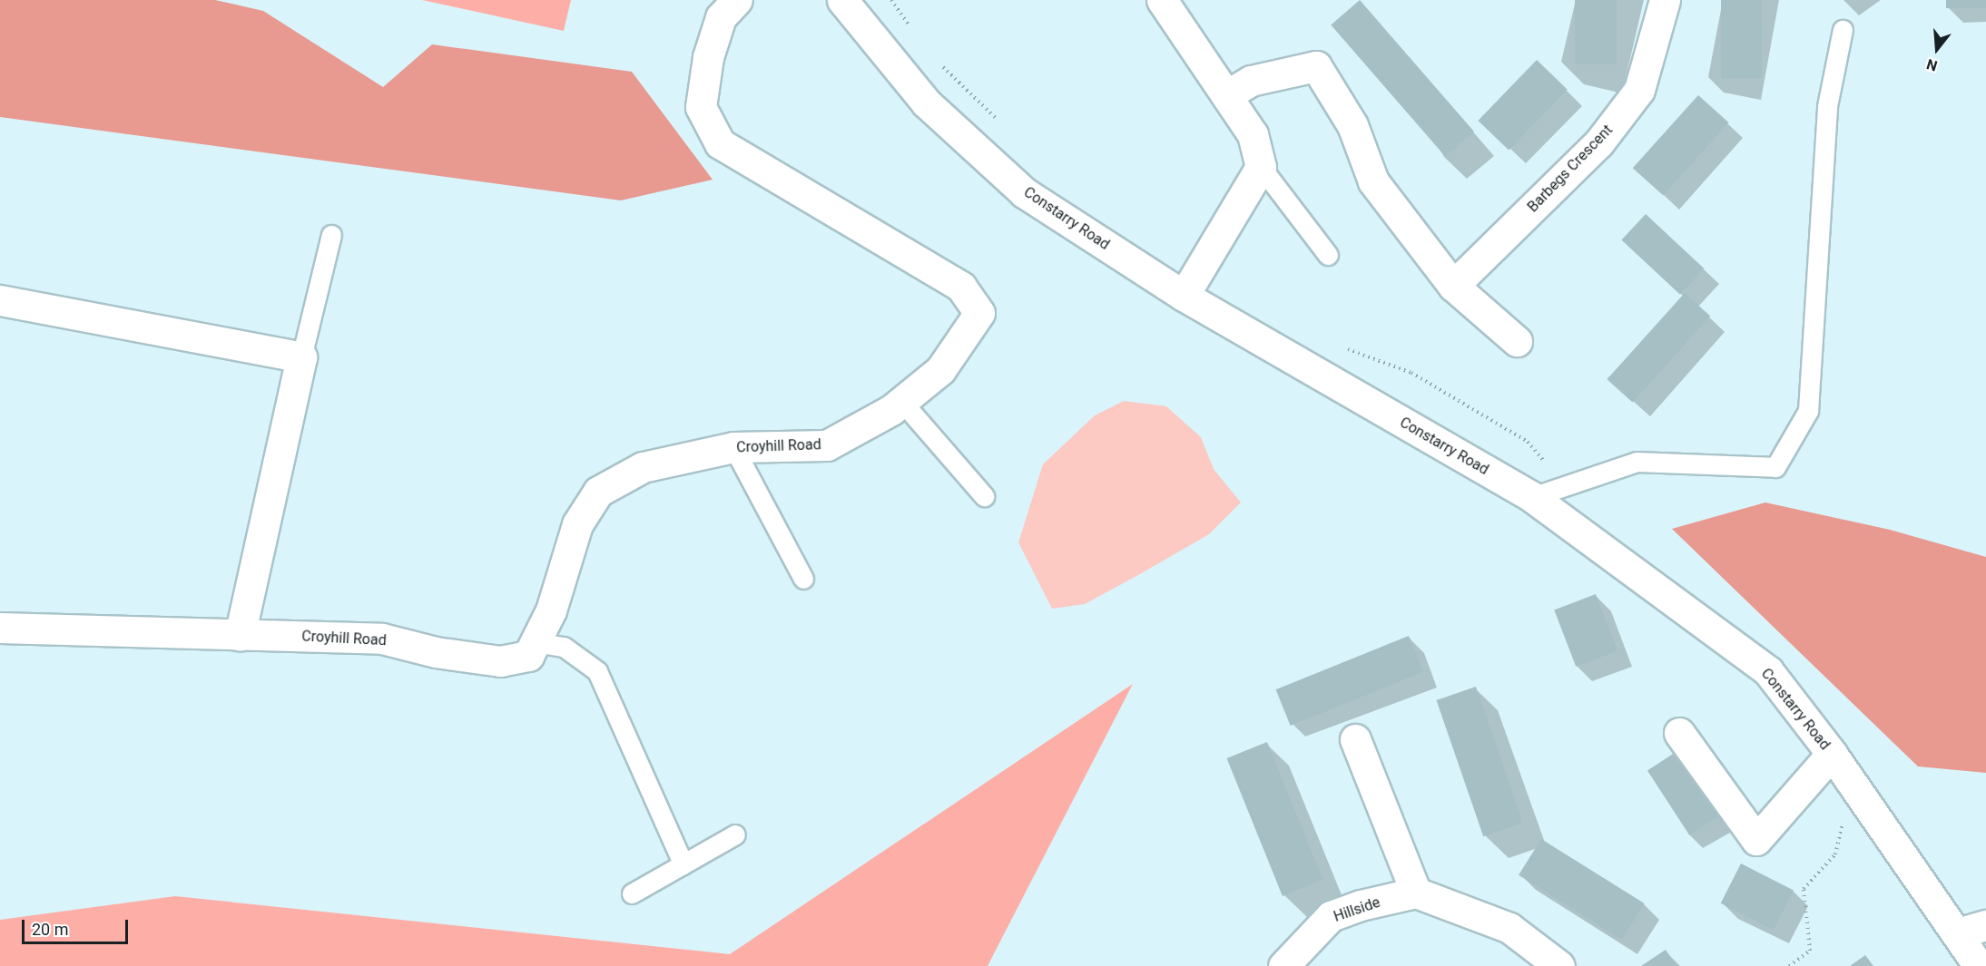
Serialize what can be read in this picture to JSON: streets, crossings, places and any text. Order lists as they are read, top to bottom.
{
  "streets": {
    "street": [
      "Barbegs Crescent",
      "Constarry Road",
      "Croyhill Road",
      "Hillside"
    ]
  },
  "scale_bar": "20 m",
  "north": "bottom"
}
